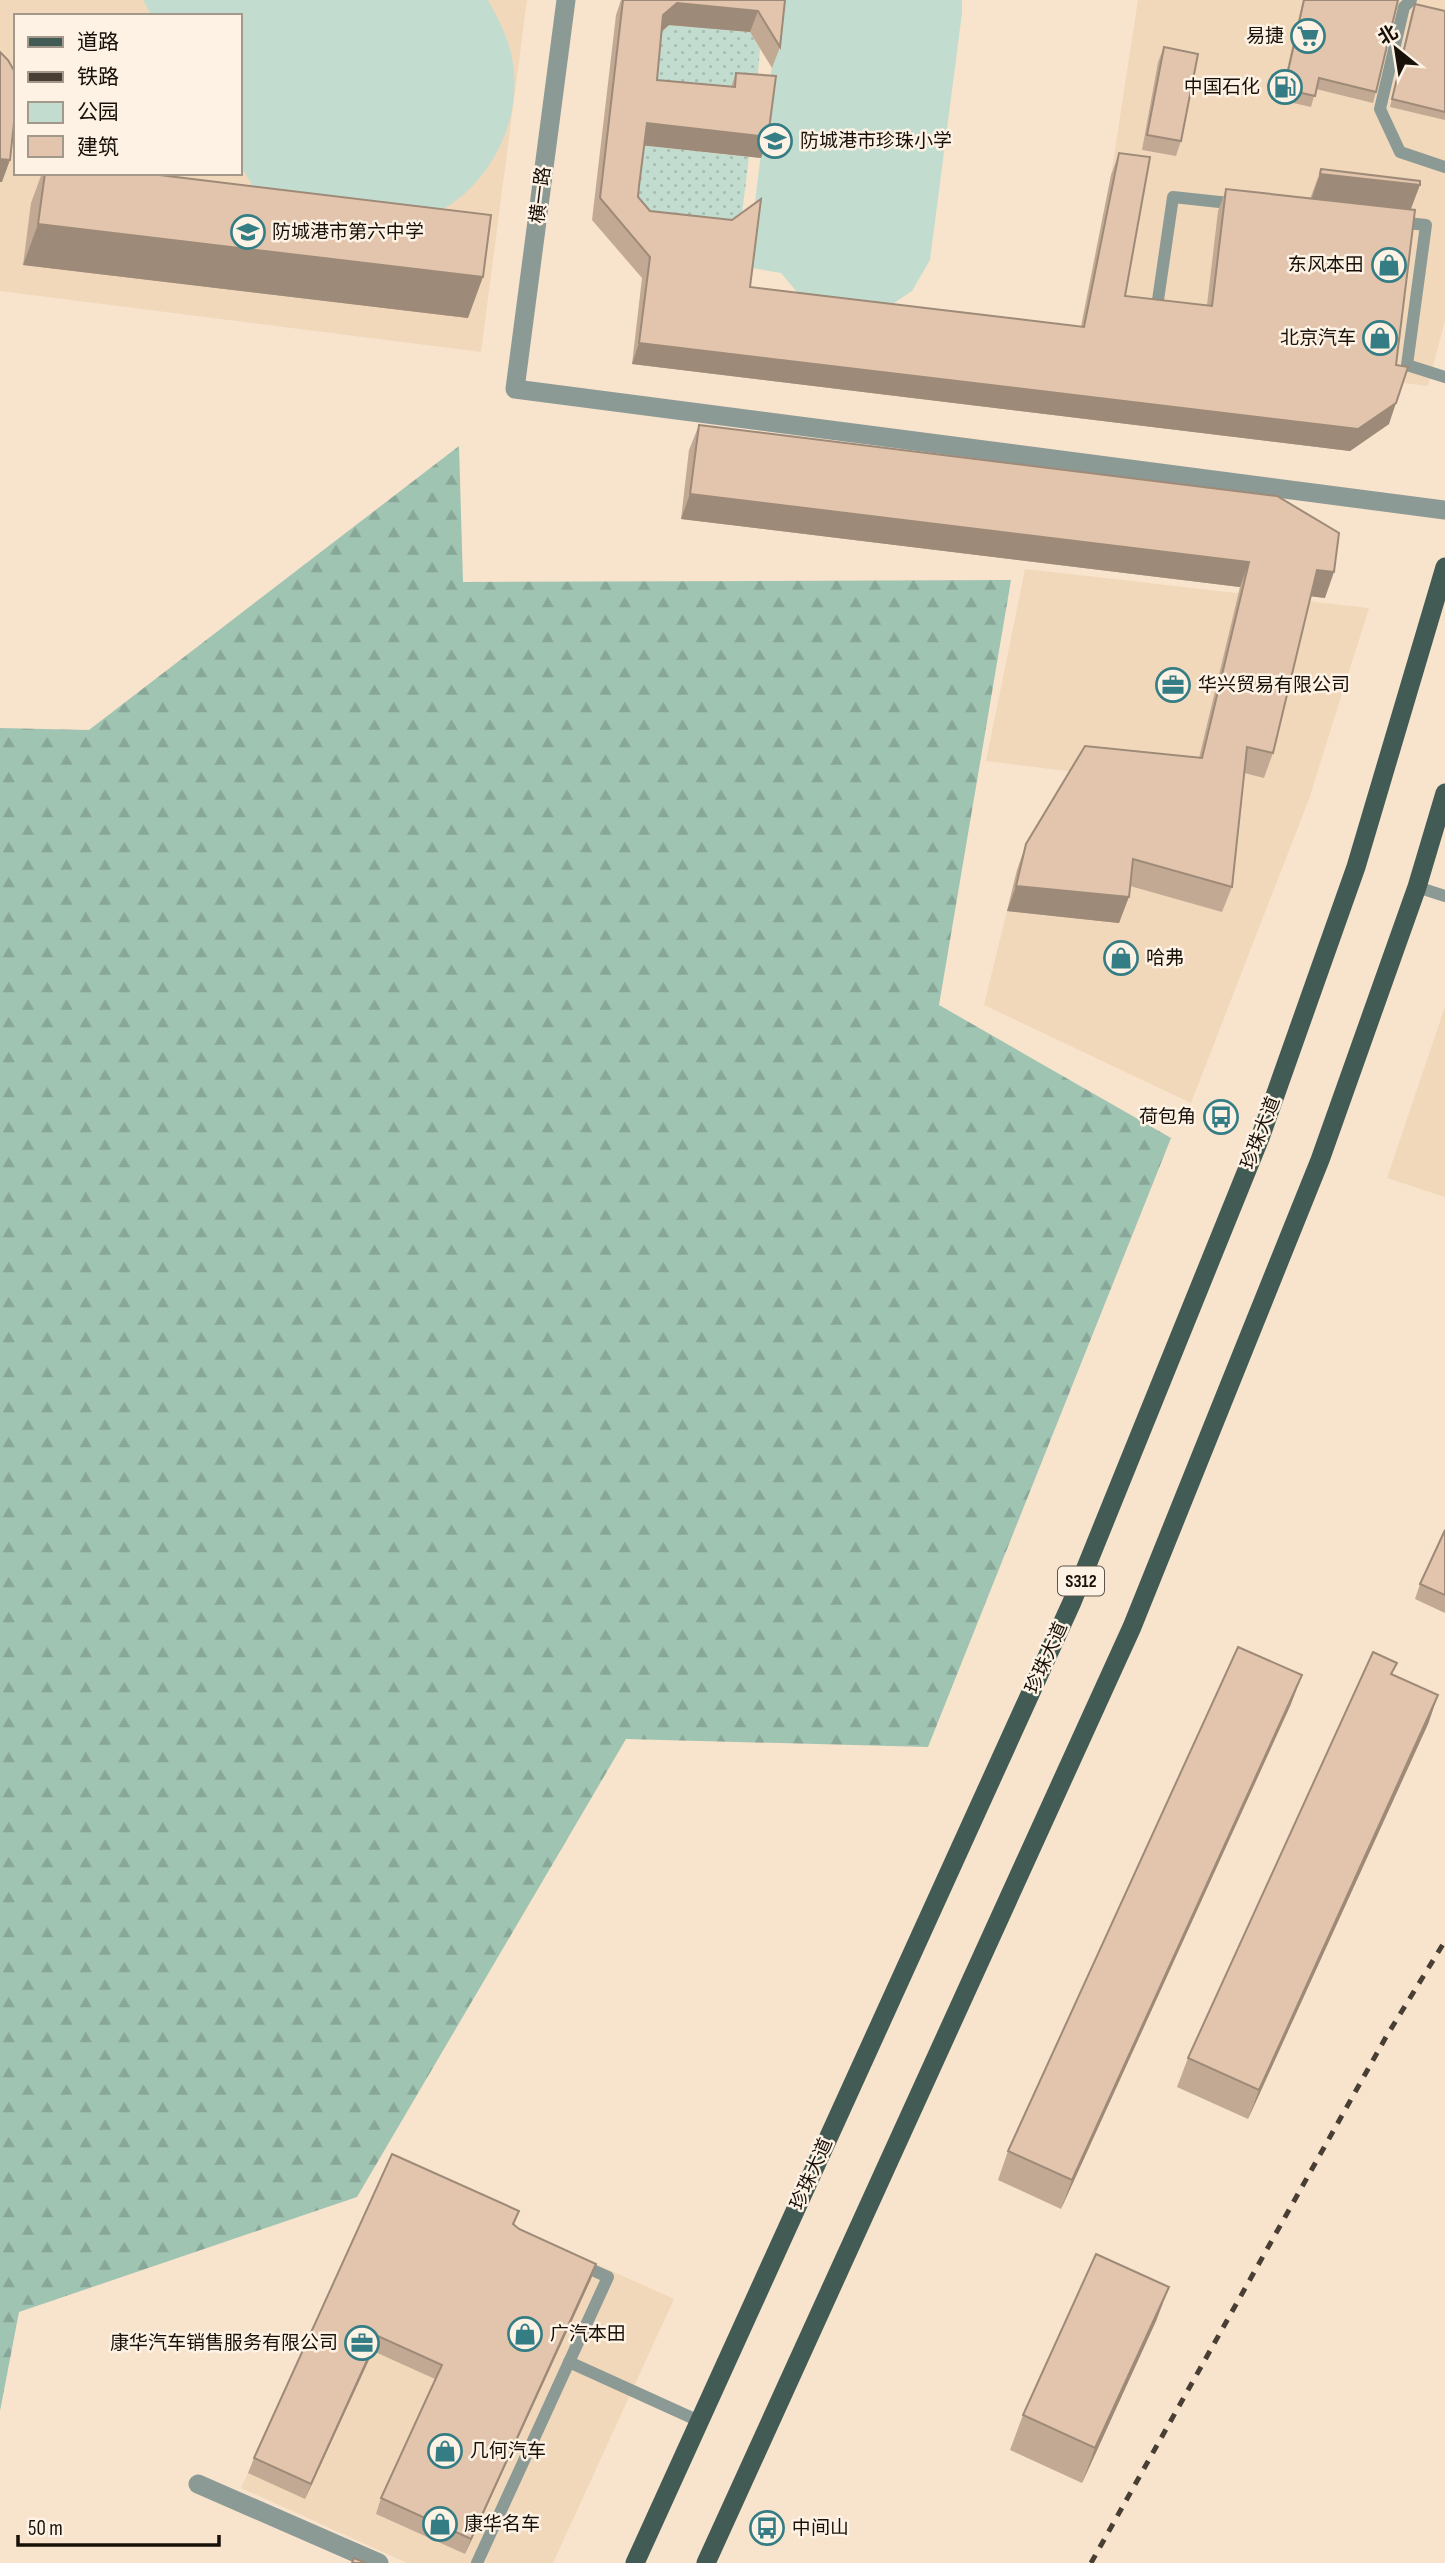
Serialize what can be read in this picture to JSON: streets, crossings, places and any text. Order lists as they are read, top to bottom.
{
  "streets": {
    "main road": ["珍珠大道", "S312"],
    "street": ["横一路"]
  },
  "places": {
    "supermarket": ["易捷"],
    "fuel station": ["中国石化"],
    "school or university": ["防城港市珍珠小学", "防城港市第六中学"],
    "shop": [
      "东风本田",
      "北京汽车",
      "哈弗",
      "广汽本田",
      "几何汽车",
      "康华名车"
    ],
    "office": ["华兴贸易有限公司", "康华汽车销售服务有限公司"],
    "bus stop": ["荷包角", "中间山"]
  },
  "legend": [
    "道路",
    "铁路",
    "公园",
    "建筑"
  ],
  "scale_bar": "50 m",
  "north": "top left"
}
